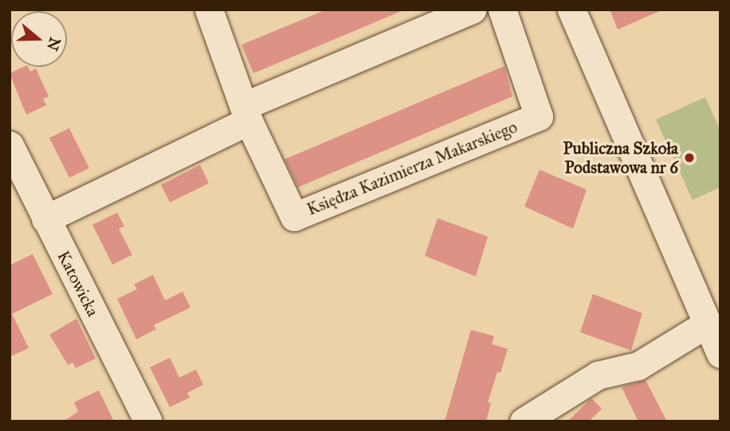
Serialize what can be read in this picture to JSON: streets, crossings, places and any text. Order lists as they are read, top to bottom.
{
  "streets": {
    "street": ["Księdza Kazimierza Makarskiego", "Katowicka"]
  },
  "places": ["Publiczna Szkoła Podstawowa nr 6"],
  "north": "right"
}
